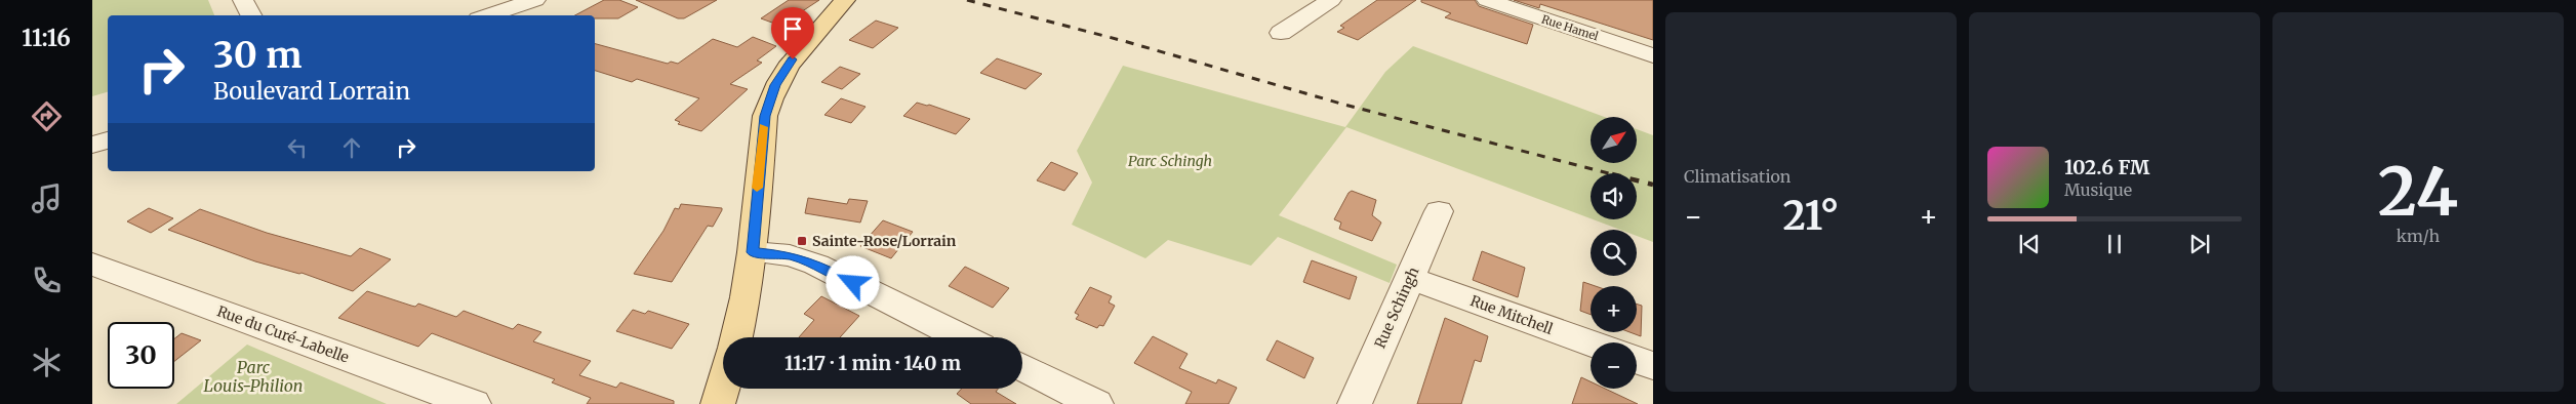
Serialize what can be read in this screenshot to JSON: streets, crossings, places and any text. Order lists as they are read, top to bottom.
{
  "streets": {
    "street": [
      "Rue Hamel",
      "Rue Schingh",
      "Rue Mitchell",
      "Rue du Curé-Labelle"
    ]
  },
  "crossings": [
    ["Rue Schingh", "Rue Mitchell"]
  ],
  "parks": ["Parc Schingh", "Parc Louis-Philion"],
  "places": {
    "transit": ["Sainte-Rose/Lorrain"]
  },
  "north": "top right",
  "page": {
    "tabs": "11:16",
    "tile": [
      "Climatisation",
      ["24", "km/h"]
    ],
    "turn": ["30 m", "Boulevard Lorrain"],
    "map_buttons": ["+", "−"],
    "song": ["102.6 FM", "Musique"],
    "heat": ["−", "21°", "+"],
    "limit": "30",
    "trip": "11:17 · 1 min · 140 m"
  }
}
